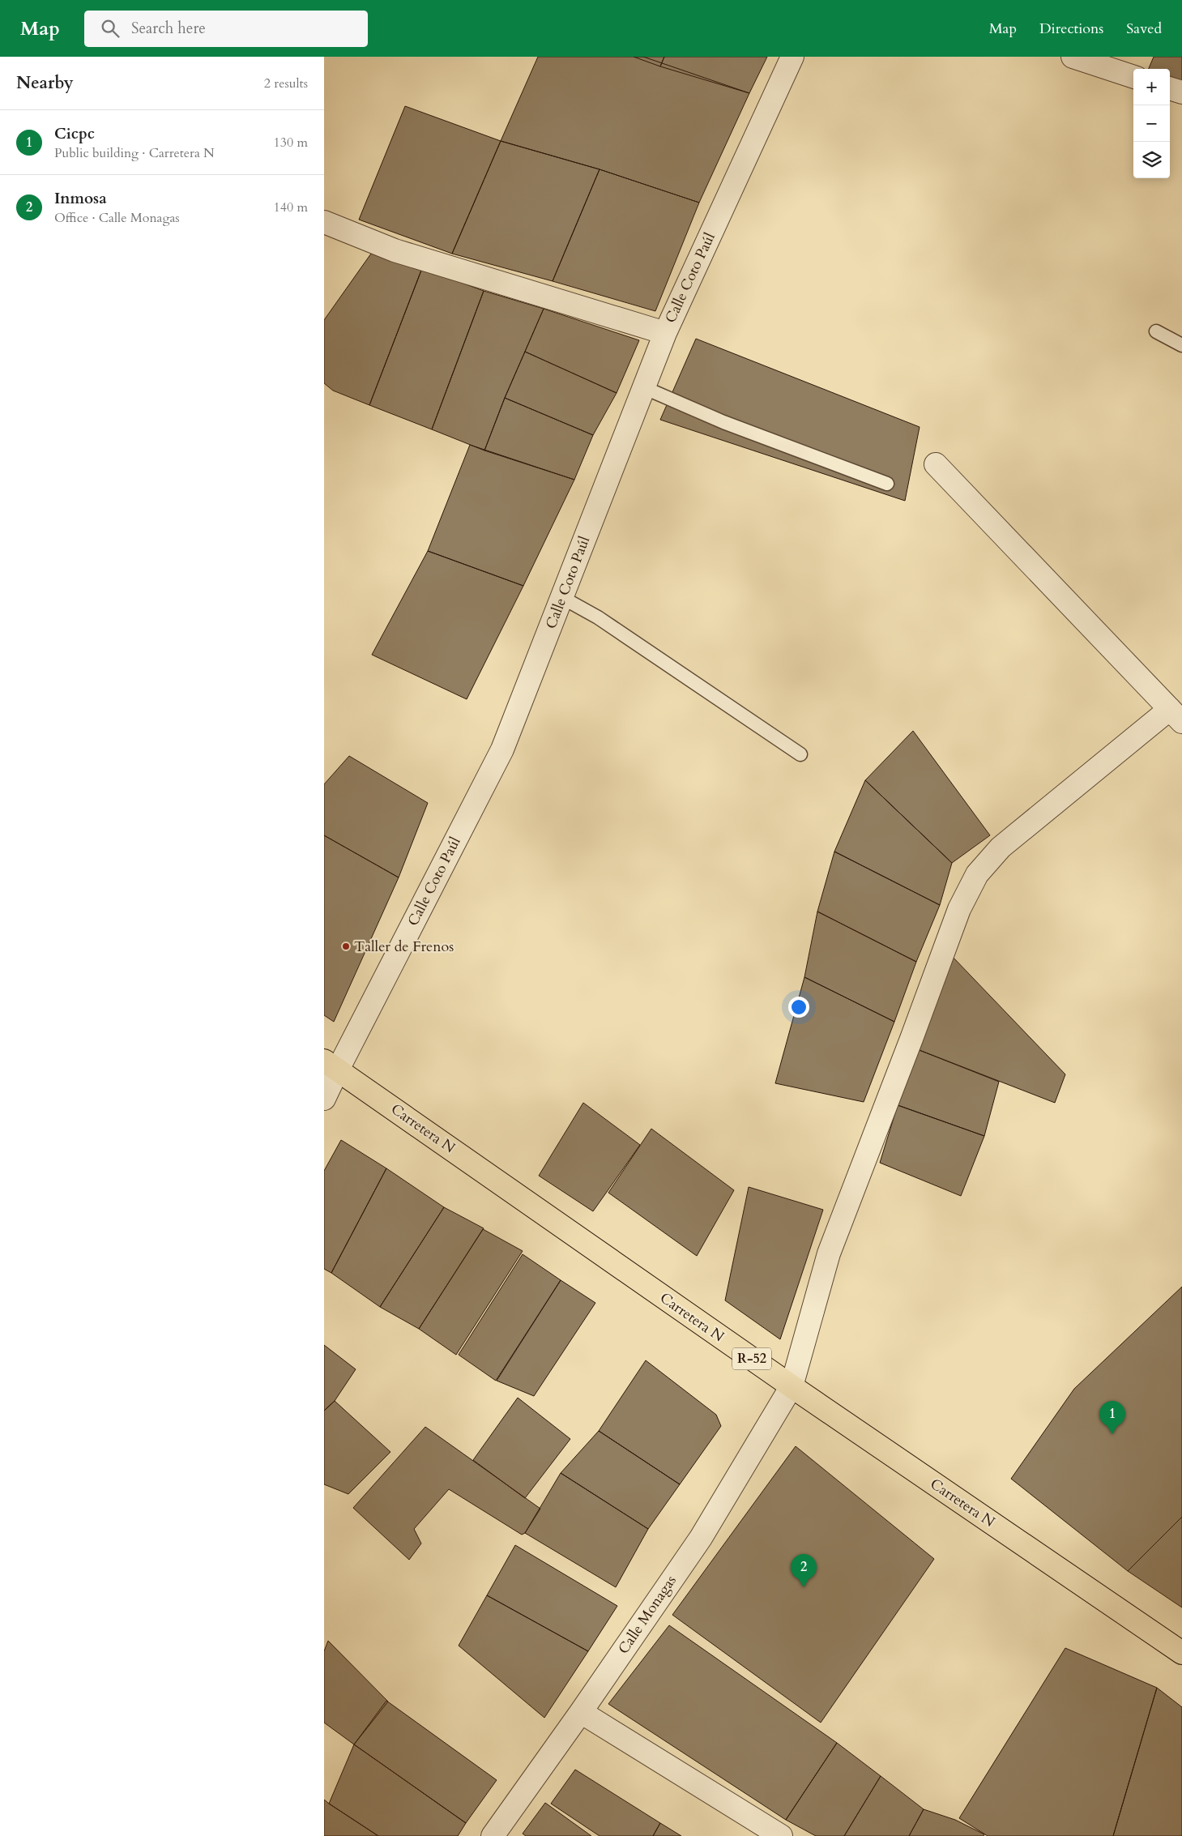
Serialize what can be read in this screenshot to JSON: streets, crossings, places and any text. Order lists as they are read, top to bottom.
{
  "streets": {
    "main road": ["Carretera N", "R-52"],
    "street": ["Calle Coto Paúl", "Calle Monagas"]
  },
  "crossings": [
    ["Calle Coto Paúl", "Carretera N"],
    ["Carretera N", "Calle Monagas"]
  ],
  "places": ["Taller de Frenos"],
  "page": {
    "header": "Map",
    "search": "Search here",
    "nav": ["Map", "Directions", "Saved"],
    "heading": ["Nearby", "2 results"],
    "map_buttons": ["+", "−"],
    "list": [
      {
        "mark": "1",
        "name": "Cicpc",
        "note": "Public building · Carretera N",
        "value": "130 m"
      },
      {
        "mark": "2",
        "name": "Inmosa",
        "note": "Office · Calle Monagas",
        "value": "140 m"
      }
    ],
    "pins": ["1", "2"]
  }
}
